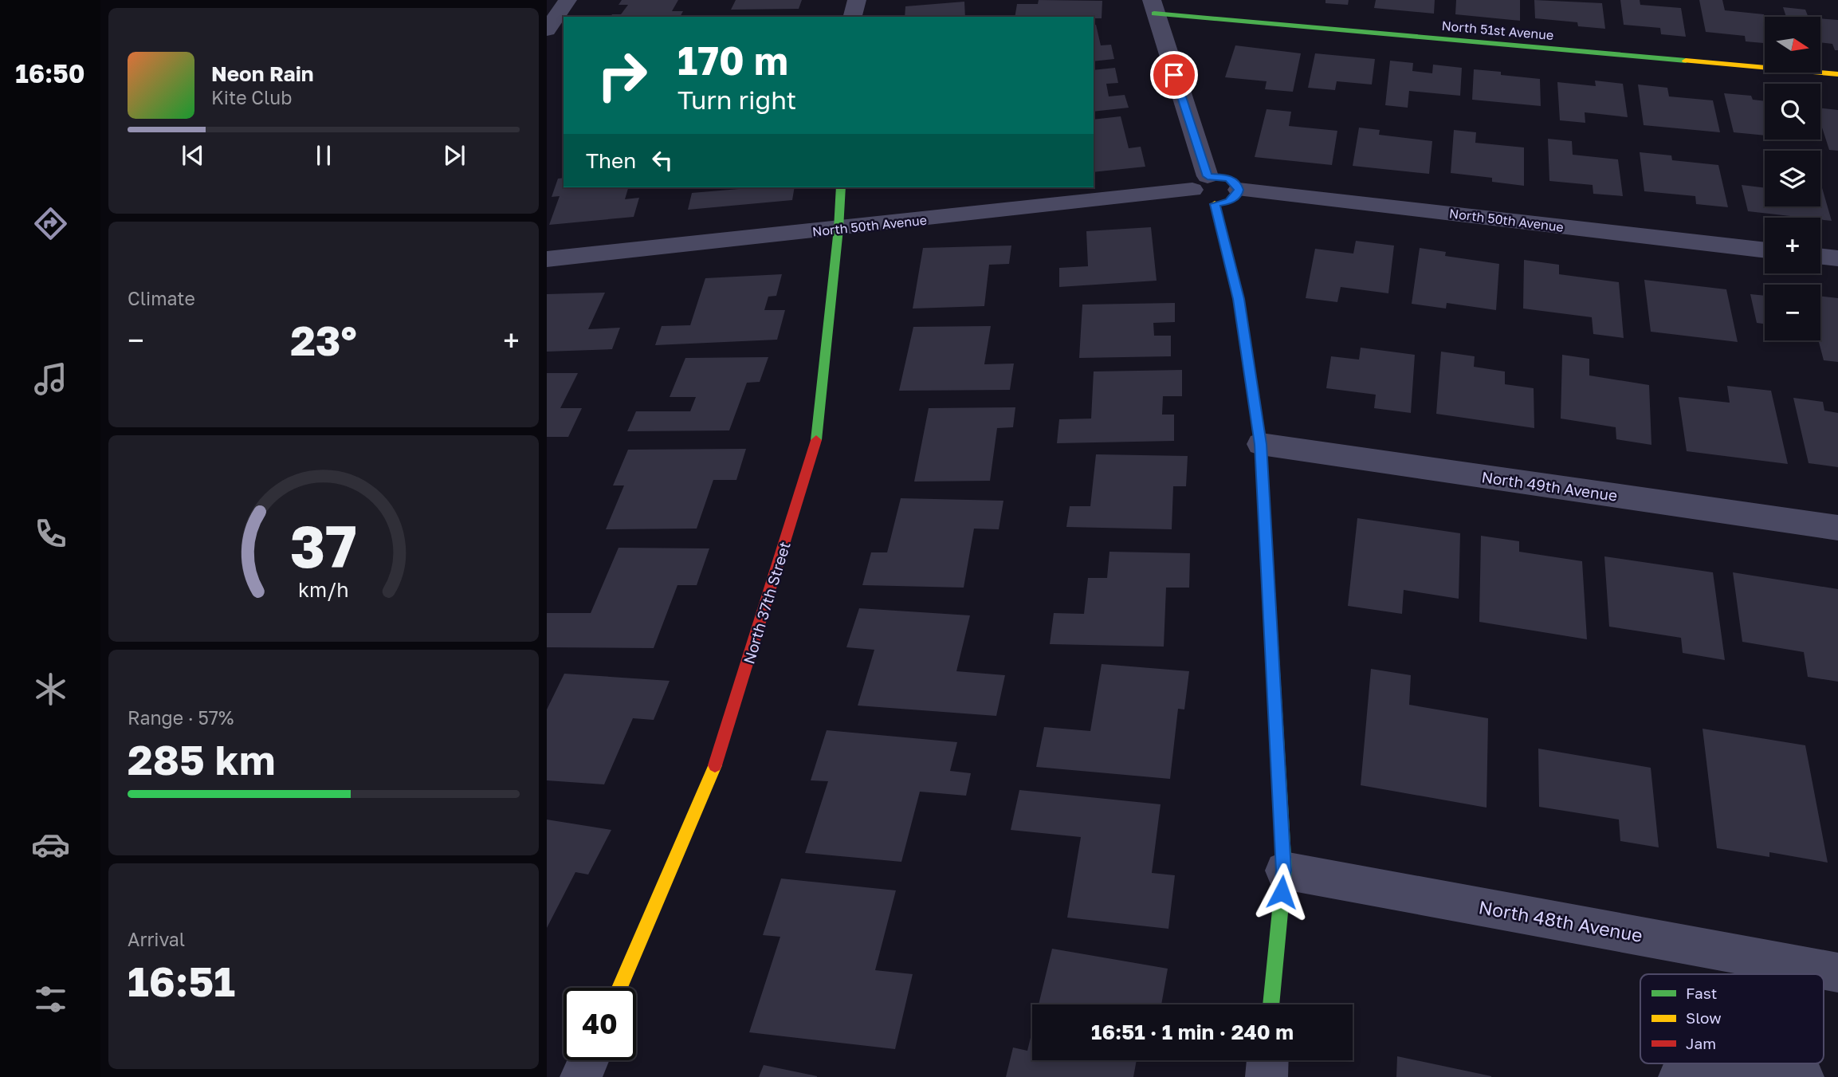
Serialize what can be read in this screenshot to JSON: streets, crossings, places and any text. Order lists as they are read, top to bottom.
{
  "streets": {
    "street": [
      "North 51st Avenue",
      "North 50th Avenue",
      "North 49th Avenue",
      "North 37th Street",
      "North 48th Avenue"
    ]
  },
  "crossings": [
    ["North 50th Avenue", "North 37th Street"]
  ],
  "legend": ["Fast", "Slow", "Jam"],
  "north": "right",
  "page": {
    "tabs": "16:50",
    "map_buttons": ["+", "−"],
    "turn": ["170 m", "Turn right"],
    "song": ["Neon Rain", "Kite Club"],
    "then": "Then",
    "tile": [
      "Climate",
      ["Range · 57%", "285 km"],
      ["Arrival", "16:51"]
    ],
    "heat": ["−", "23°", "+"],
    "limit": "40",
    "trip": "16:51 · 1 min · 240 m",
    "gauge": ["37", "km/h"]
  }
}
